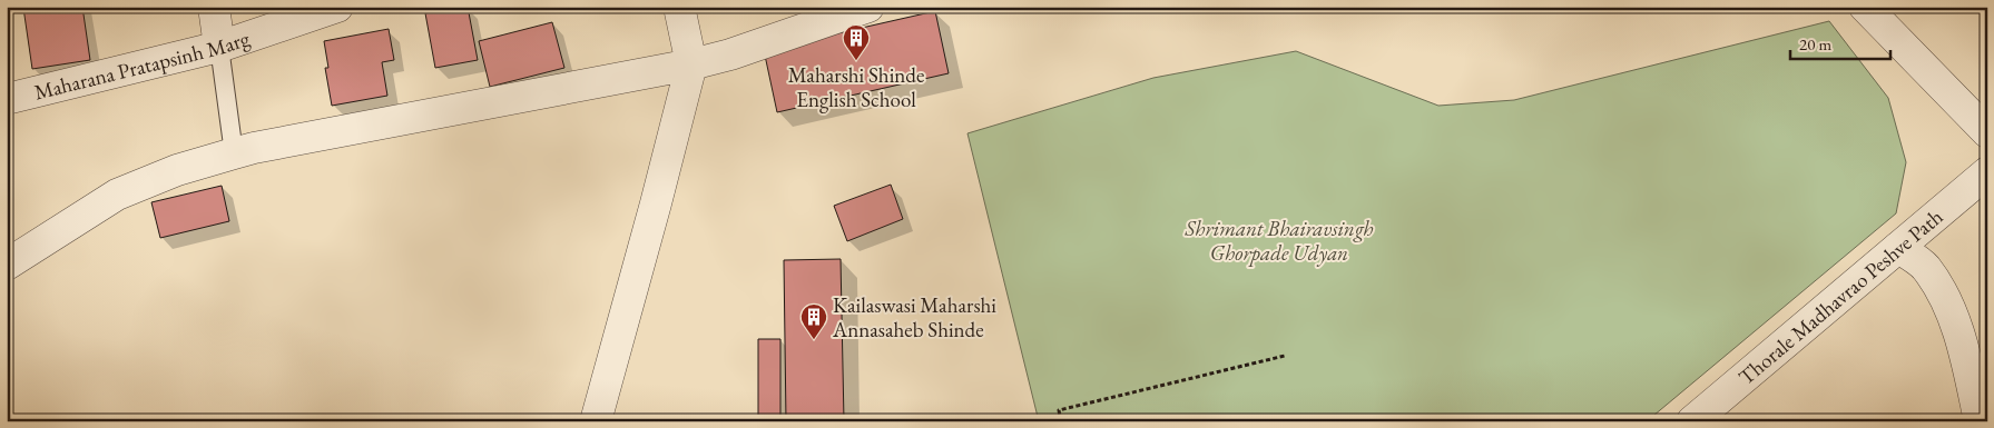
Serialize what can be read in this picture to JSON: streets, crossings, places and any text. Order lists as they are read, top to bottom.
{
  "streets": {
    "street": ["Maharana Pratapsinh Marg", "Thorale Madhavrao Peshve Path"]
  },
  "parks": ["Shrimant Bhairavsingh Ghorpade Udyan"],
  "places": {
    "building": ["Maharshi Shinde English School", "Kailaswasi Maharshi Annasaheb Shinde"]
  },
  "scale_bar": "20 m"
}
